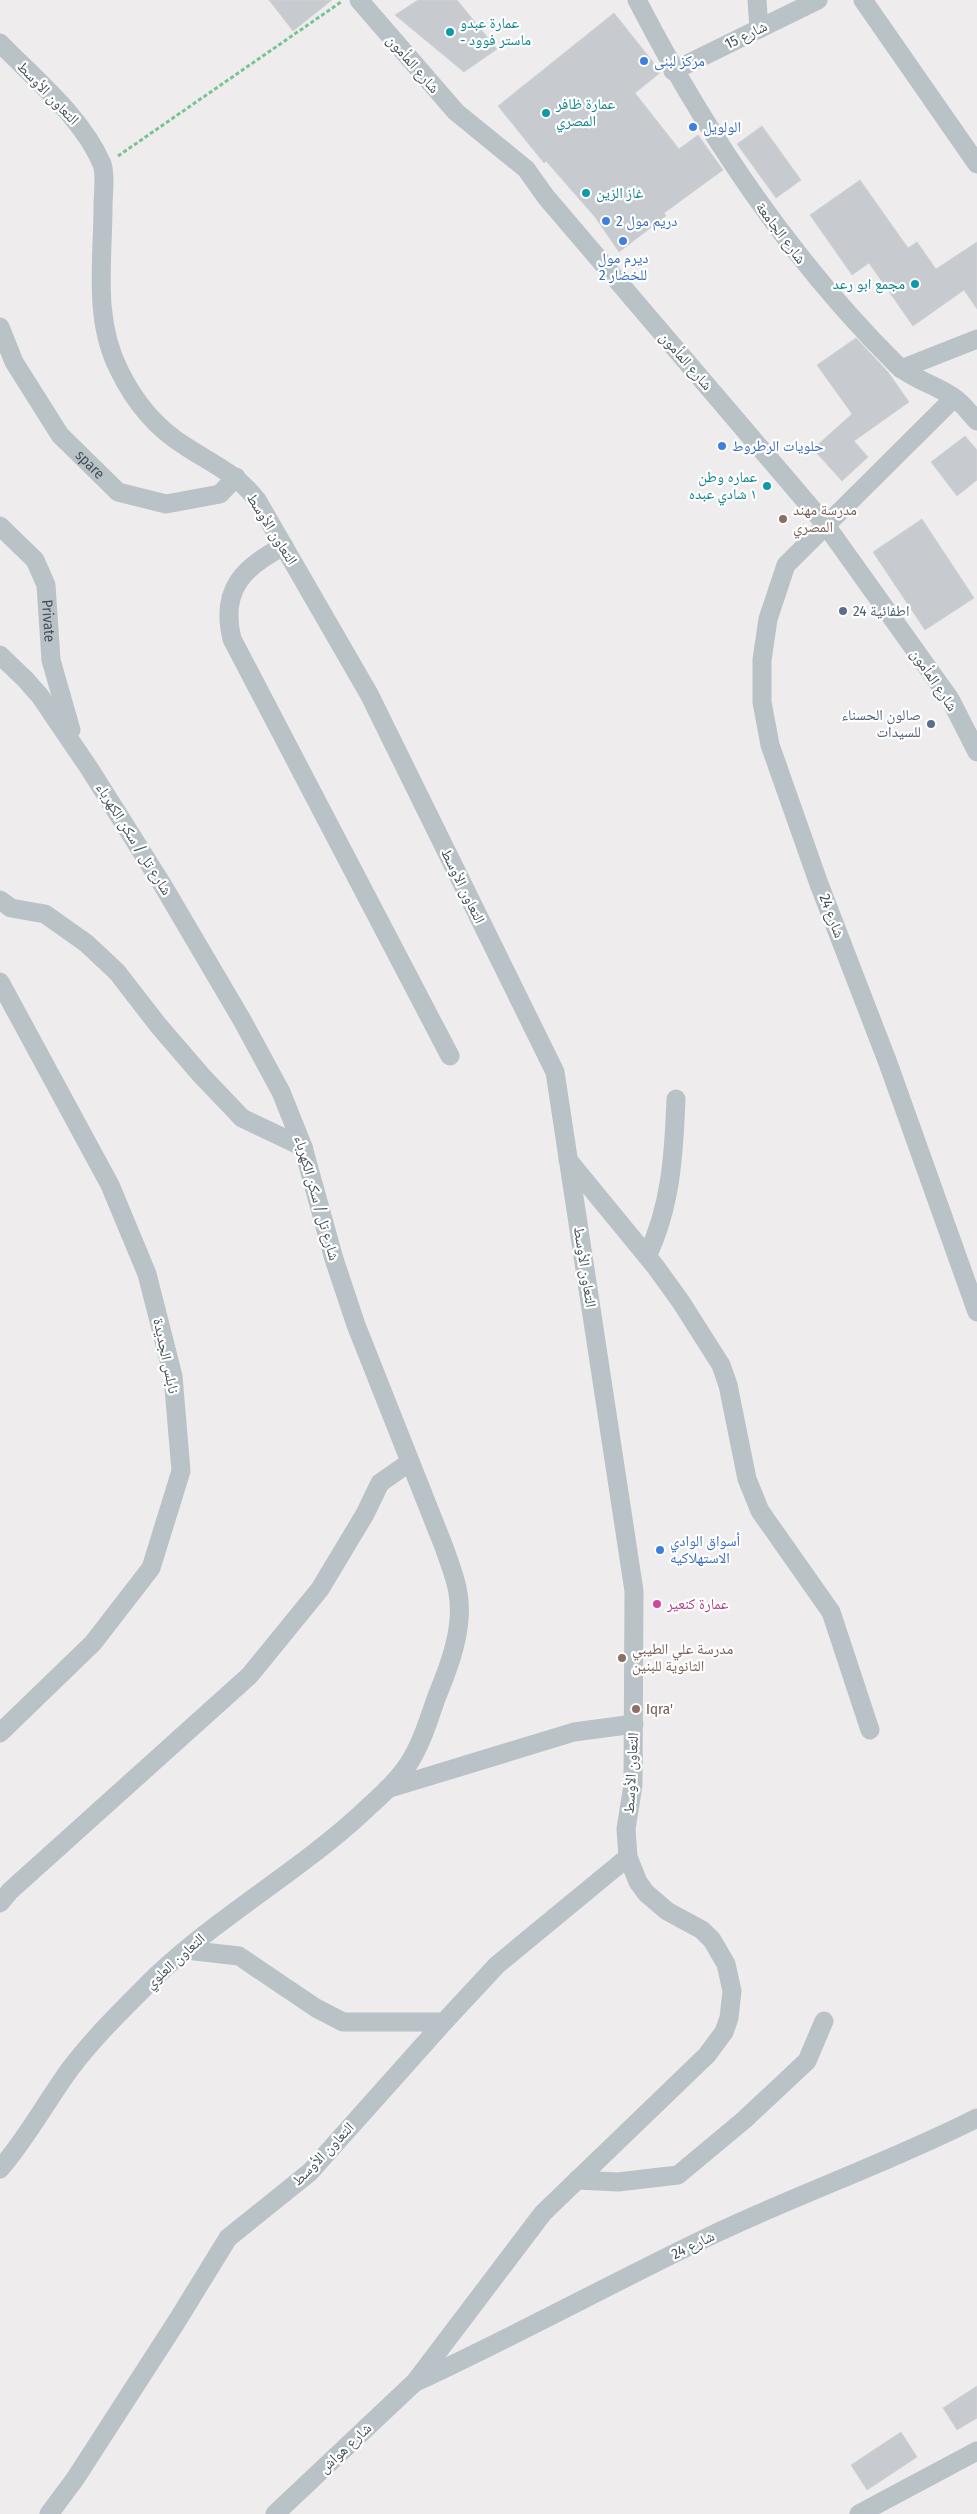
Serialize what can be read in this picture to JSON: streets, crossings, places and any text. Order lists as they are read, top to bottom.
{
  "streets": {
    "street": [
      "شارع 15",
      "شارع المأمون",
      "التعاون الأوسط",
      "شارع الجامعة",
      "spare",
      "Private",
      "شارع تل / سكن الكهرباء",
      "شارع 24",
      "نابلس الجديدة",
      "التعاون العلوي",
      "شارع هواش"
    ]
  },
  "crossings": [
    ["شارع 15", "شارع الجامعة"],
    ["شارع المأمون", "شارع 24"],
    ["التعاون الأوسط", "spare"],
    ["التعاون الأوسط", "شارع 24"],
    ["التعاون الأوسط", "شارع هواش"],
    ["شارع الجامعة", "شارع 24"],
    ["شارع تل / سكن الكهرباء", "التعاون العلوي"],
    ["شارع 24", "شارع هواش"]
  ],
  "places": [
    "عمارة عبدو - ماستر فوود",
    "مركز لبنى",
    "عمارة ظافر المصري",
    "الولويل",
    "غاز الزين",
    "دريم مول 2",
    "ديرم مول 2 للخضار",
    "مجمع ابو رعد",
    "حلويات الرطروط",
    "عماره وطن ١ شادي عبده",
    "مدرسة مهند المصري",
    "اطفائية 24",
    "صالون الحسناء للسيدات",
    "أسواق الوادي الاستهلاكيه",
    "عمارة كنعير",
    "مدرسة علي الطيبي الثانوية للبنين",
    "Iqra'"
  ]
}
